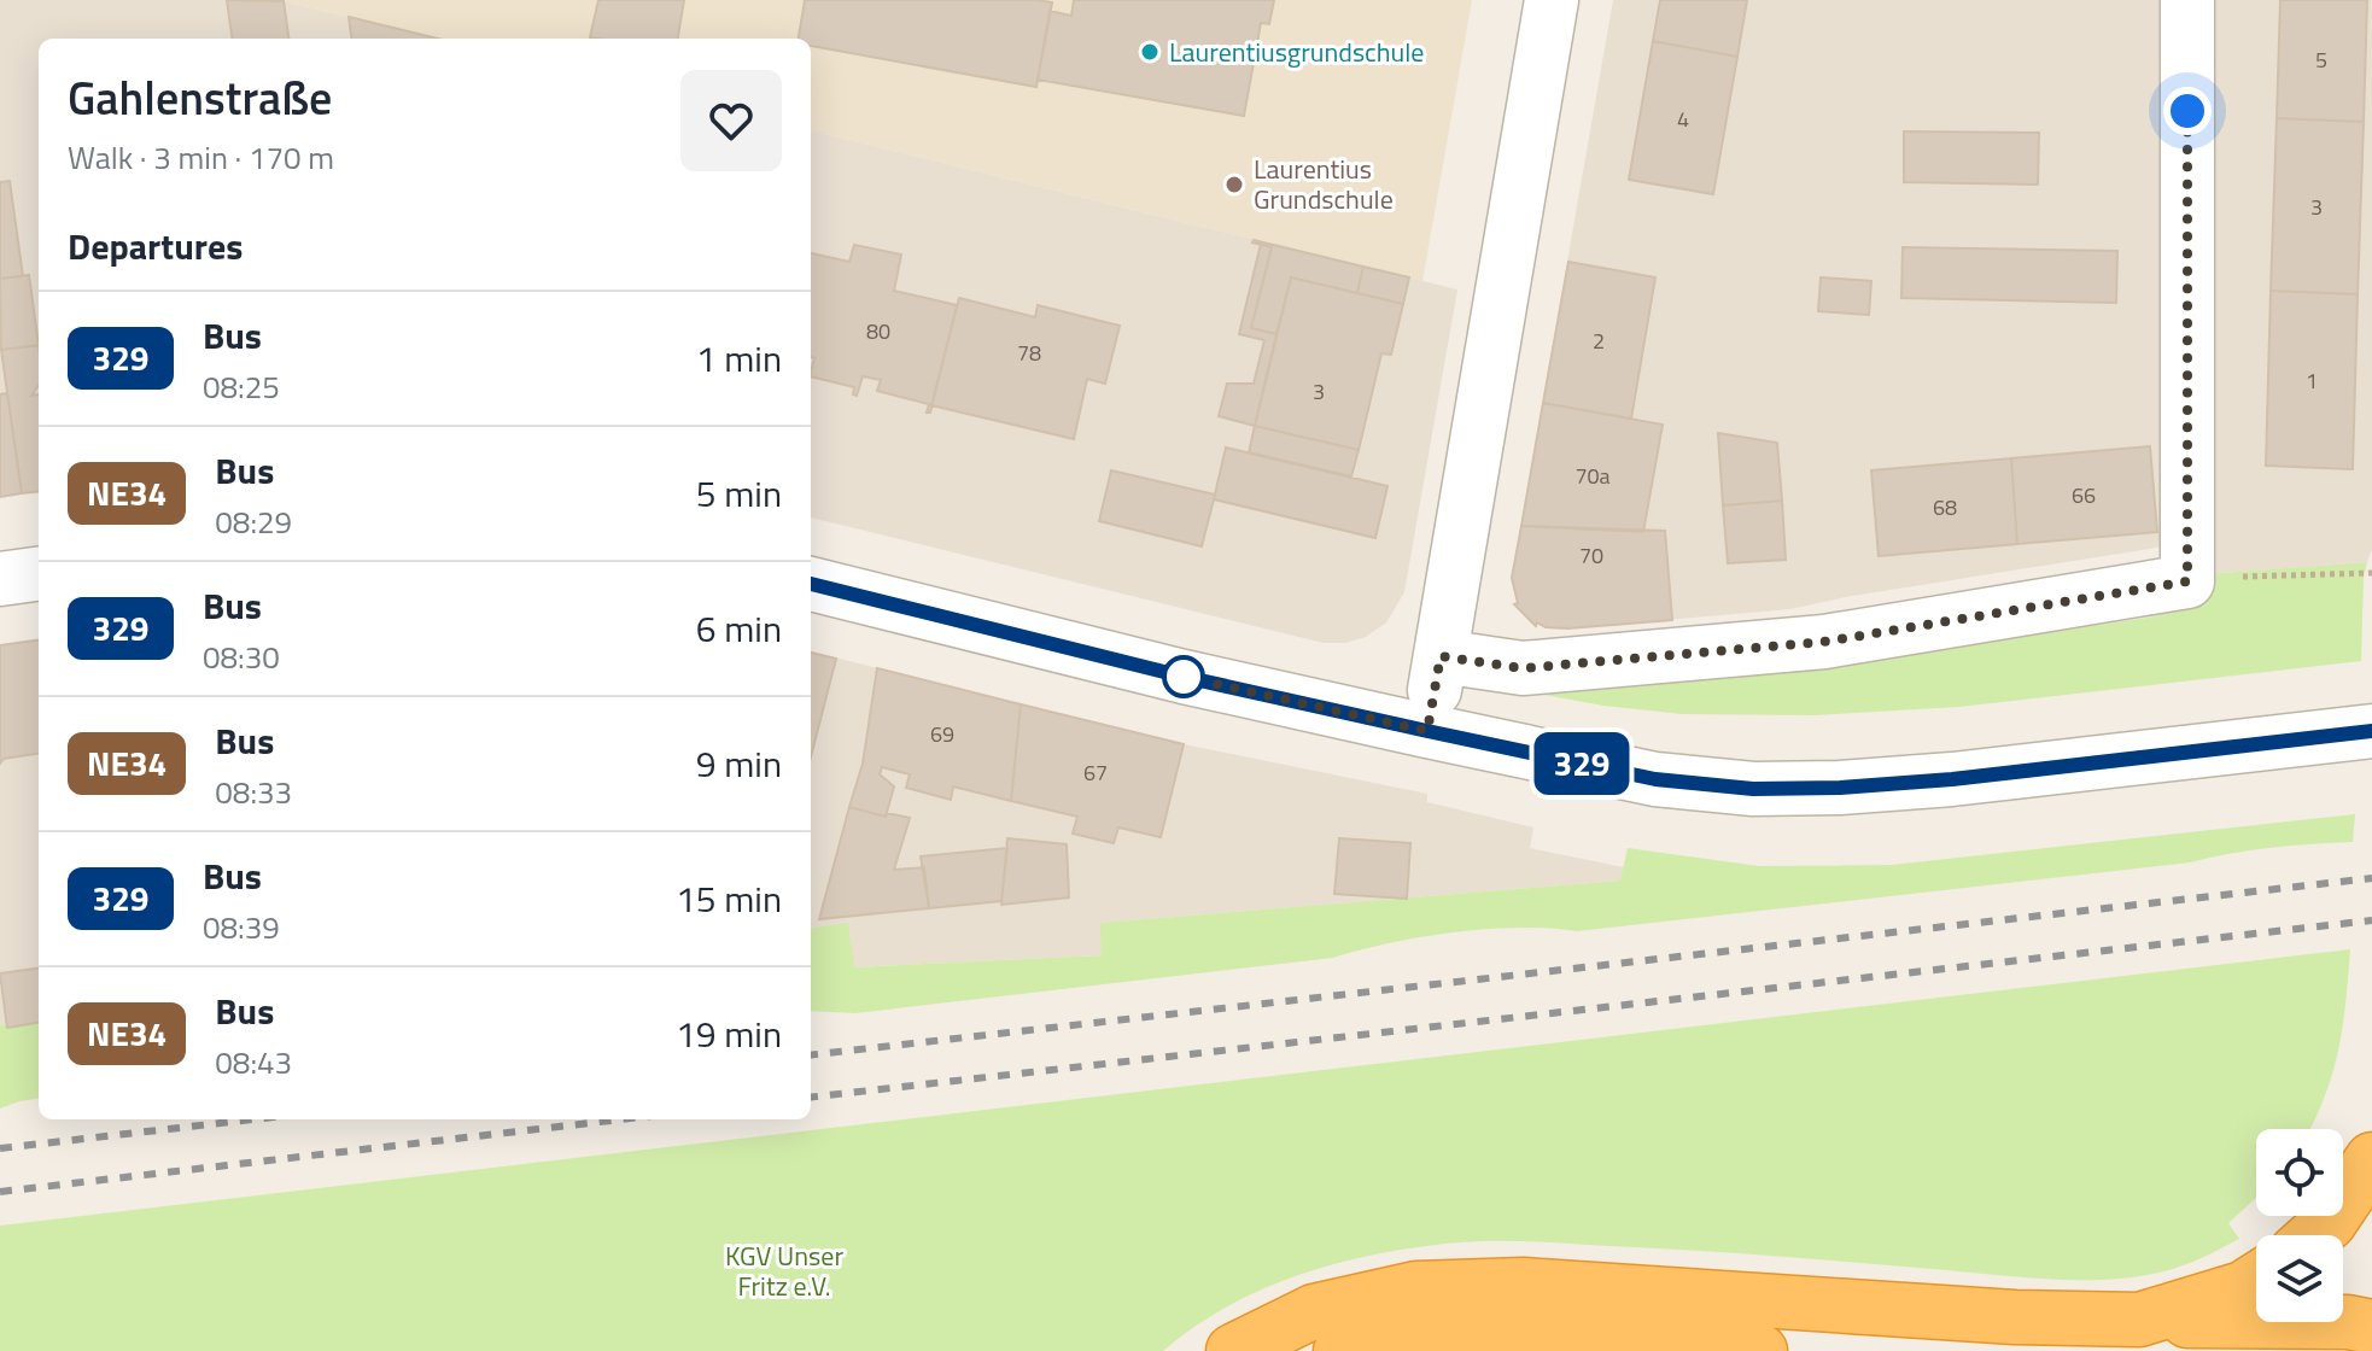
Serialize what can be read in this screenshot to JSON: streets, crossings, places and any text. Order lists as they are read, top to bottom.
{
  "parks": ["KGV Unser Fritz e.V."],
  "places": ["Laurentiusgrundschule", "Laurentius Grundschule"],
  "lines": ["bus line 329"],
  "house_numbers": [
    "5",
    "4",
    "3",
    "80",
    "2",
    "78",
    "1",
    "3",
    "70a",
    "66",
    "68",
    "70",
    "69",
    "67"
  ],
  "page": {
    "on_map": "329",
    "heading": [
      ["Gahlenstraße", "Walk · 3 min · 170 m"],
      "Departures"
    ],
    "list": [
      {
        "mark": "329",
        "name": "Bus",
        "note": "08:25",
        "value": "1 min"
      },
      {
        "mark": "NE34",
        "name": "Bus",
        "note": "08:29",
        "value": "5 min"
      },
      {
        "mark": "329",
        "name": "Bus",
        "note": "08:30",
        "value": "6 min"
      },
      {
        "mark": "NE34",
        "name": "Bus",
        "note": "08:33",
        "value": "9 min"
      },
      {
        "mark": "329",
        "name": "Bus",
        "note": "08:39",
        "value": "15 min"
      },
      {
        "mark": "NE34",
        "name": "Bus",
        "note": "08:43",
        "value": "19 min"
      }
    ]
  }
}
